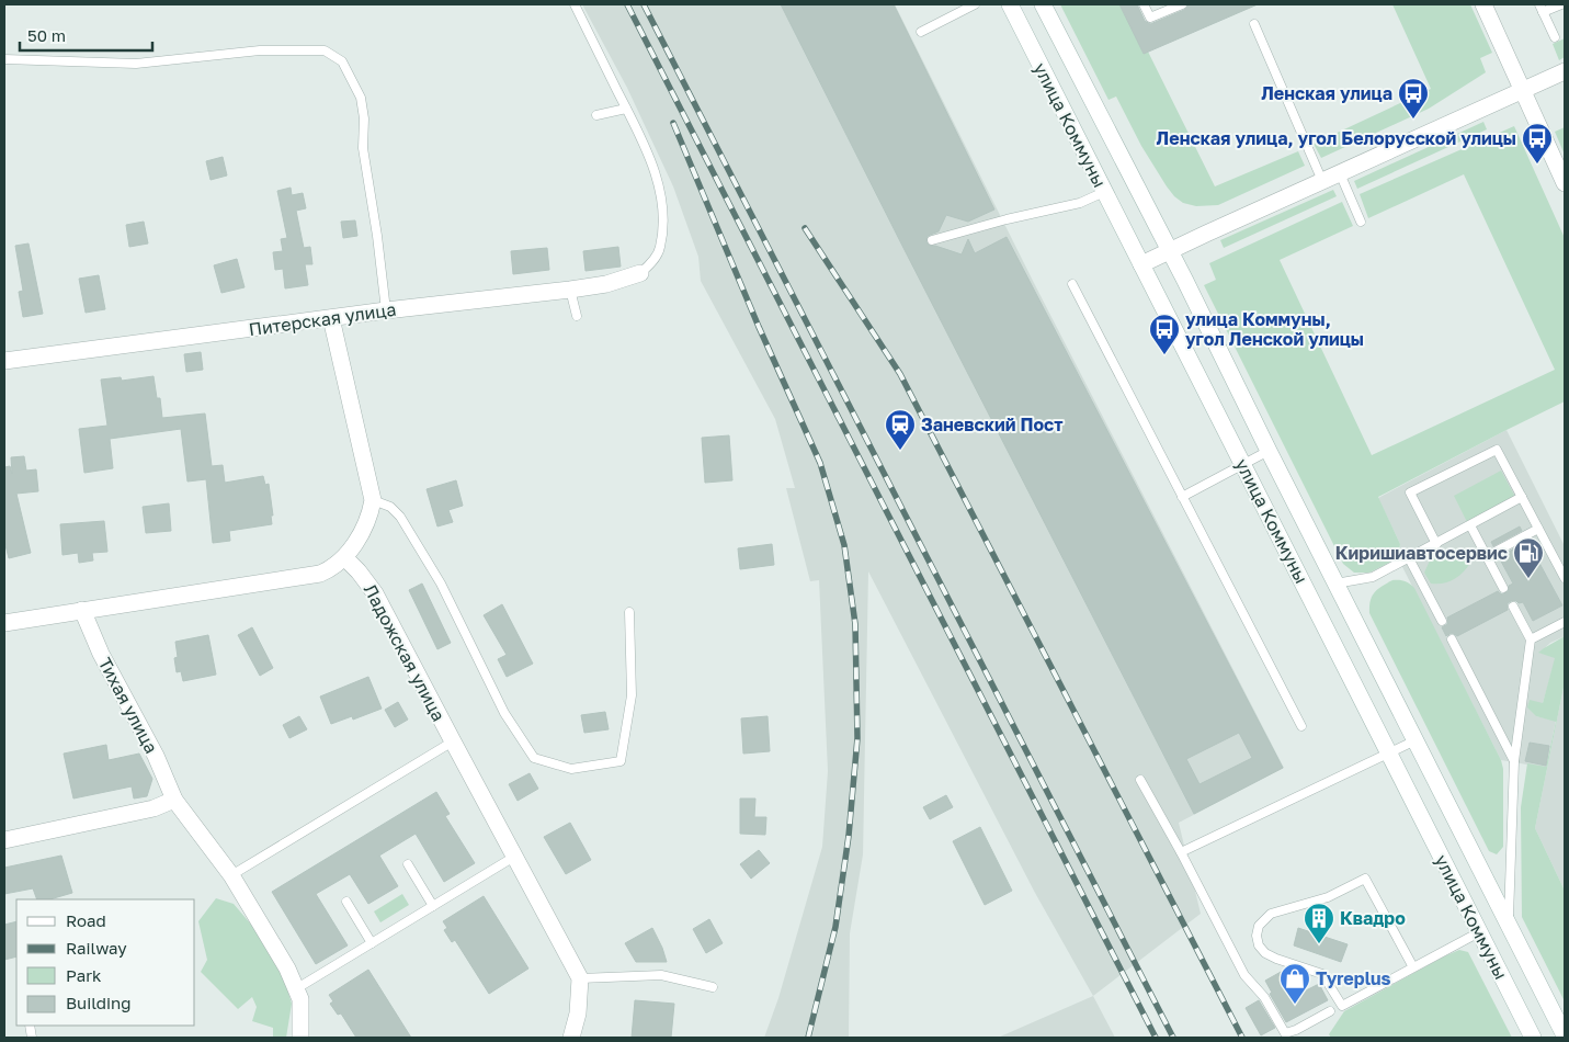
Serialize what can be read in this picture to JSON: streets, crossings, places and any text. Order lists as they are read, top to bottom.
{
  "streets": {
    "street": [
      "улица Коммуны",
      "Питерская улица",
      "Ладожская улица",
      "Тихая улица"
    ]
  },
  "places": {
    "bus stop": ["Ленская улица", "Ленская улица, угол Белорусской улицы", "улица Коммуны, угол Ленской улицы"],
    "station": ["Заневский Пост"],
    "fuel station": ["Киришиавтосервис"],
    "building": ["Квадро"],
    "shop": ["Tyreplus"]
  },
  "legend": [
    "Road",
    "Railway",
    "Park",
    "Building"
  ],
  "scale_bar": "50 m"
}
